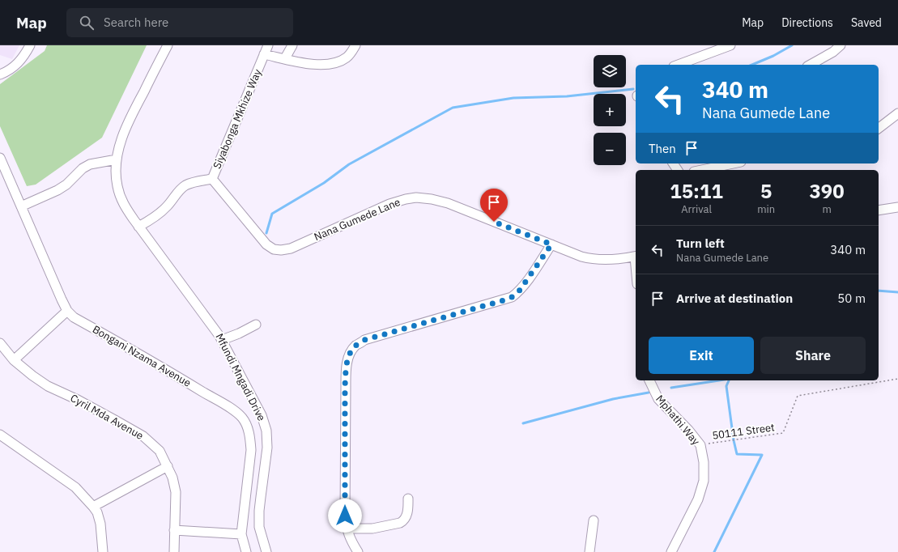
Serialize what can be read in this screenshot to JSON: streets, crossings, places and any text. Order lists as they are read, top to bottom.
{
  "streets": {
    "street": [
      "Siyabonga Mkhize Way",
      "Nana Gumede Lane",
      "Bongani Nzama Avenue",
      "Mfundi Mngadi Drive",
      "Cyril Mda Avenue",
      "Mphathi Way"
    ],
    "path": ["50111 Street"]
  },
  "crossings": [
    ["Siyabonga Mkhize Way", "Nana Gumede Lane"],
    ["Mphathi Way", "50111 Street"]
  ],
  "page": {
    "header": "Map",
    "search": "Search here",
    "nav": ["Map", "Directions", "Saved"],
    "map_buttons": ["+", "−"],
    "turn": ["340 m", "Nana Gumede Lane"],
    "then": "Then",
    "eta": [
      "15:11",
      "Arrival",
      "5",
      "min",
      "390",
      "m"
    ],
    "list": [
      {
        "name": "Turn left",
        "note": "Nana Gumede Lane",
        "value": "340 m"
      },
      {
        "name": "Arrive at destination",
        "value": "50 m"
      }
    ],
    "buttons": ["Exit", "Share"]
  }
}
